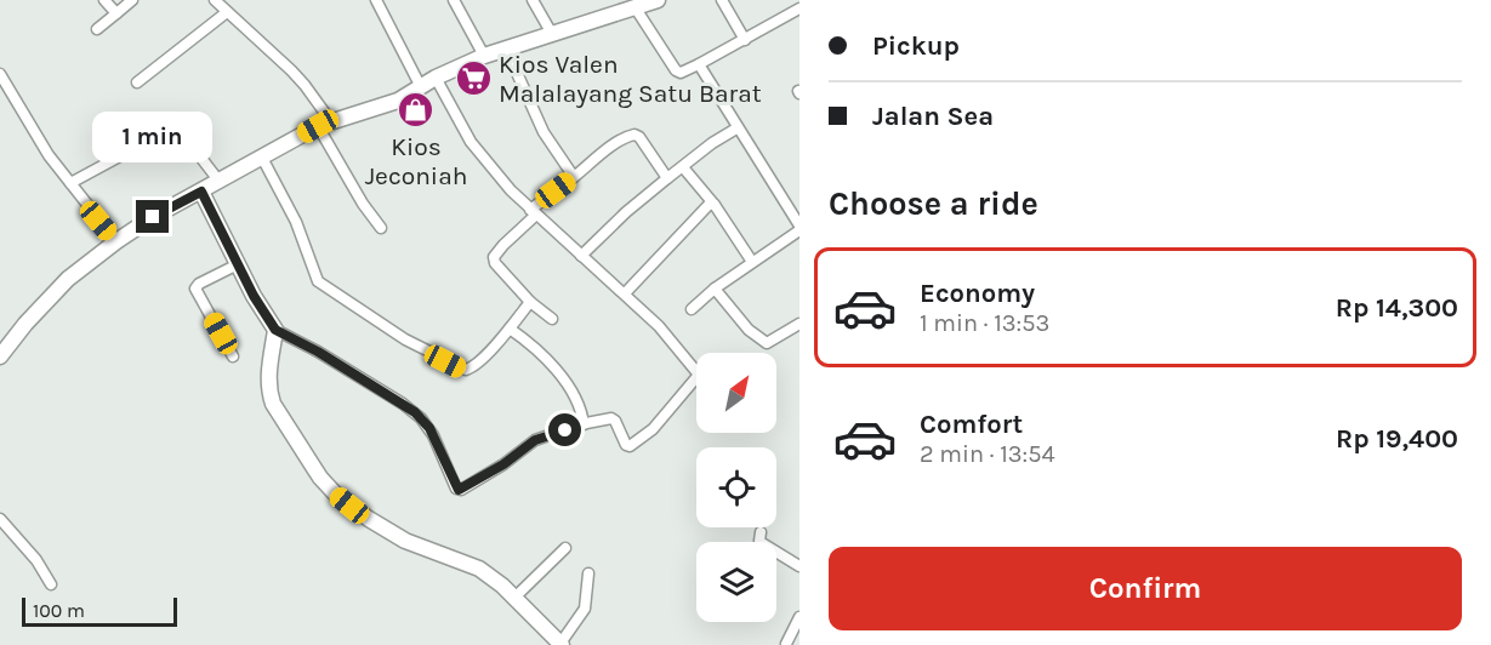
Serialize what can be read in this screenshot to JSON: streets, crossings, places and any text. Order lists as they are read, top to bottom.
{
  "places": {
    "supermarket": ["Kios Valen Malalayang Satu Barat"],
    "shop": ["Kios Jeconiah"]
  },
  "scale_bar": "100 m",
  "north": "top right",
  "page": {
    "banner": ["Pickup", "Jalan Sea"],
    "bubble": "1 min",
    "heading": "Choose a ride",
    "list": [
      {
        "name": "Economy",
        "note": "1 min · 13:53",
        "value": "Rp 14,300"
      },
      {
        "name": "Comfort",
        "note": "2 min · 13:54",
        "value": "Rp 19,400"
      }
    ],
    "buttons": "Confirm",
    "scale": "100 m"
  }
}
